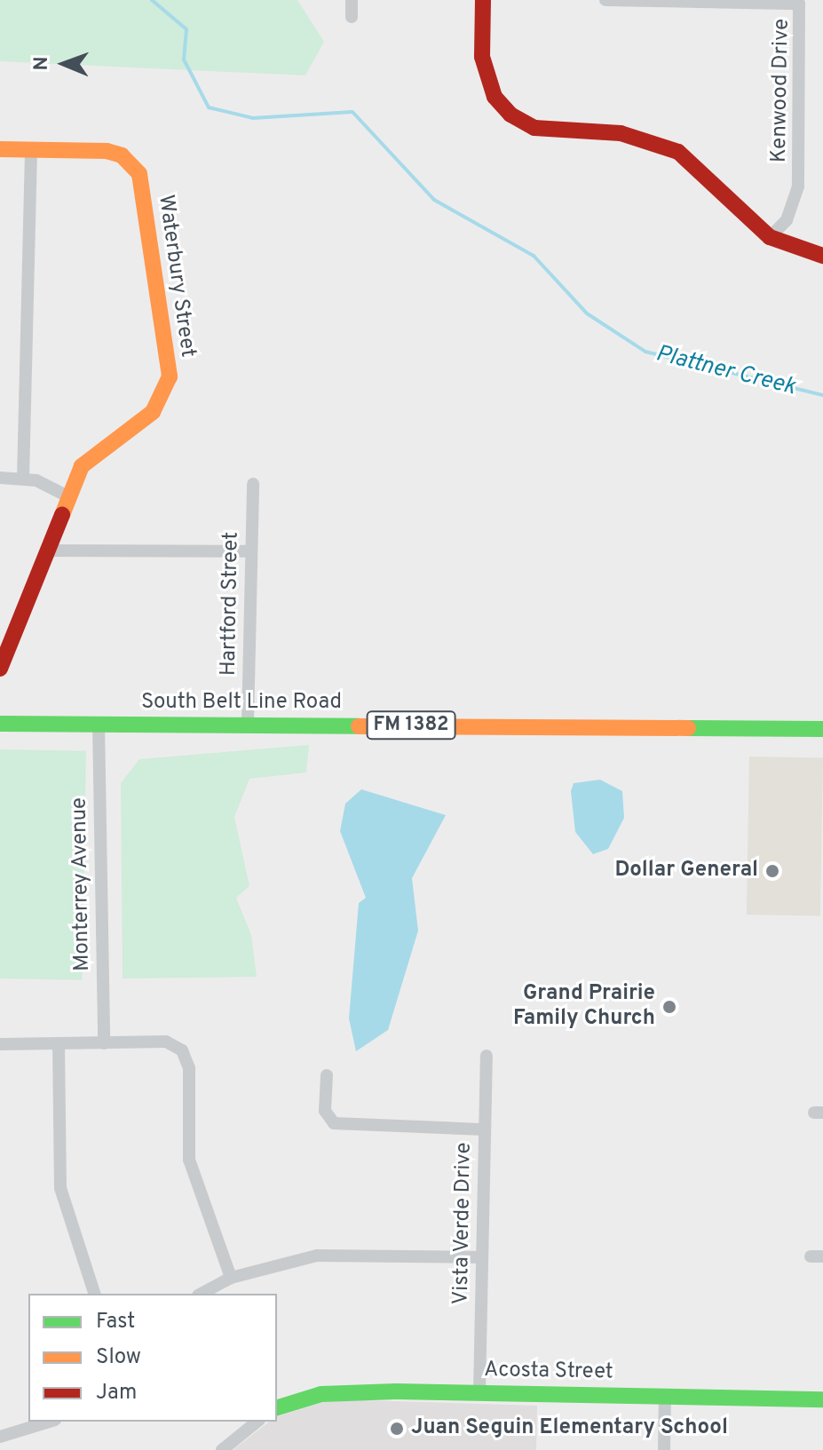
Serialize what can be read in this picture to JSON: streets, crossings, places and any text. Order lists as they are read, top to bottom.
{
  "streets": {
    "street": [
      "Kenwood Drive",
      "Waterbury Street",
      "Hartford Street",
      "South Belt Line Road",
      "FM 1382",
      "Monterrey Avenue",
      "Vista Verde Drive",
      "Acosta Street"
    ]
  },
  "crossings": [
    ["Hartford Street", "South Belt Line Road"],
    ["South Belt Line Road", "Monterrey Avenue"],
    ["Vista Verde Drive", "Acosta Street"]
  ],
  "water": ["Plattner Creek"],
  "places": ["Dollar General", "Grand Prairie Family Church", "Juan Seguin Elementary School"],
  "legend": ["Fast", "Slow", "Jam"],
  "north": "left"
}
